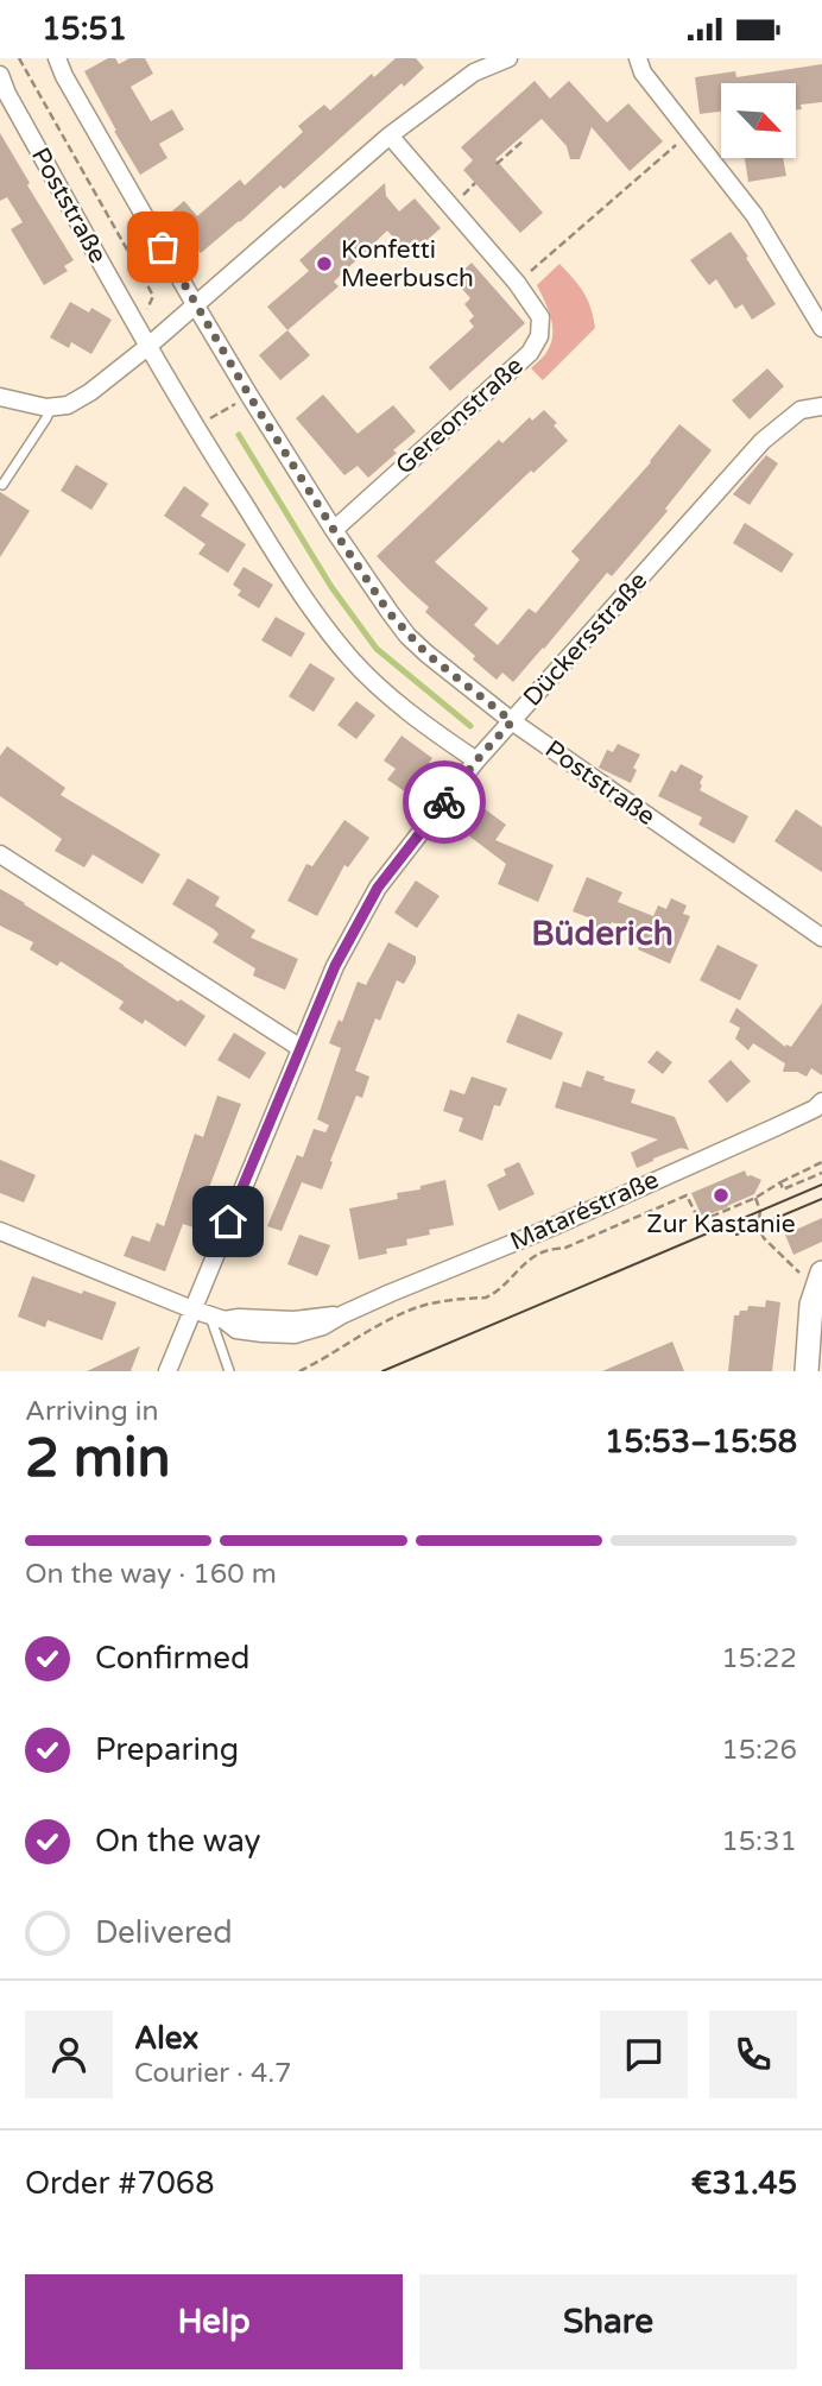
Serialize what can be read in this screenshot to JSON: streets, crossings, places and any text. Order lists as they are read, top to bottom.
{
  "streets": {
    "street": [
      "Poststraße",
      "Gereonstraße",
      "Dückersstraße",
      "Mataréstraße"
    ]
  },
  "crossings": [
    ["Poststraße", "Gereonstraße"],
    ["Poststraße", "Dückersstraße"],
    ["Dückersstraße", "Mataréstraße"]
  ],
  "districts": ["Büderich"],
  "places": ["Konfetti Meerbusch", "Zur Kastanie"],
  "north": "bottom right",
  "page": {
    "status": "15:51",
    "heading": ["2 min", "Arriving in", "15:53–15:58"],
    "panel": [
      "Alex",
      "Courier · 4.7",
      "Order #7068",
      "€31.45"
    ],
    "bar": "On the way · 160 m",
    "list": [
      ["Confirmed", "15:22"],
      ["Preparing", "15:26"],
      ["On the way", "15:31"],
      "Delivered"
    ],
    "buttons": ["Help", "Share"]
  }
}
